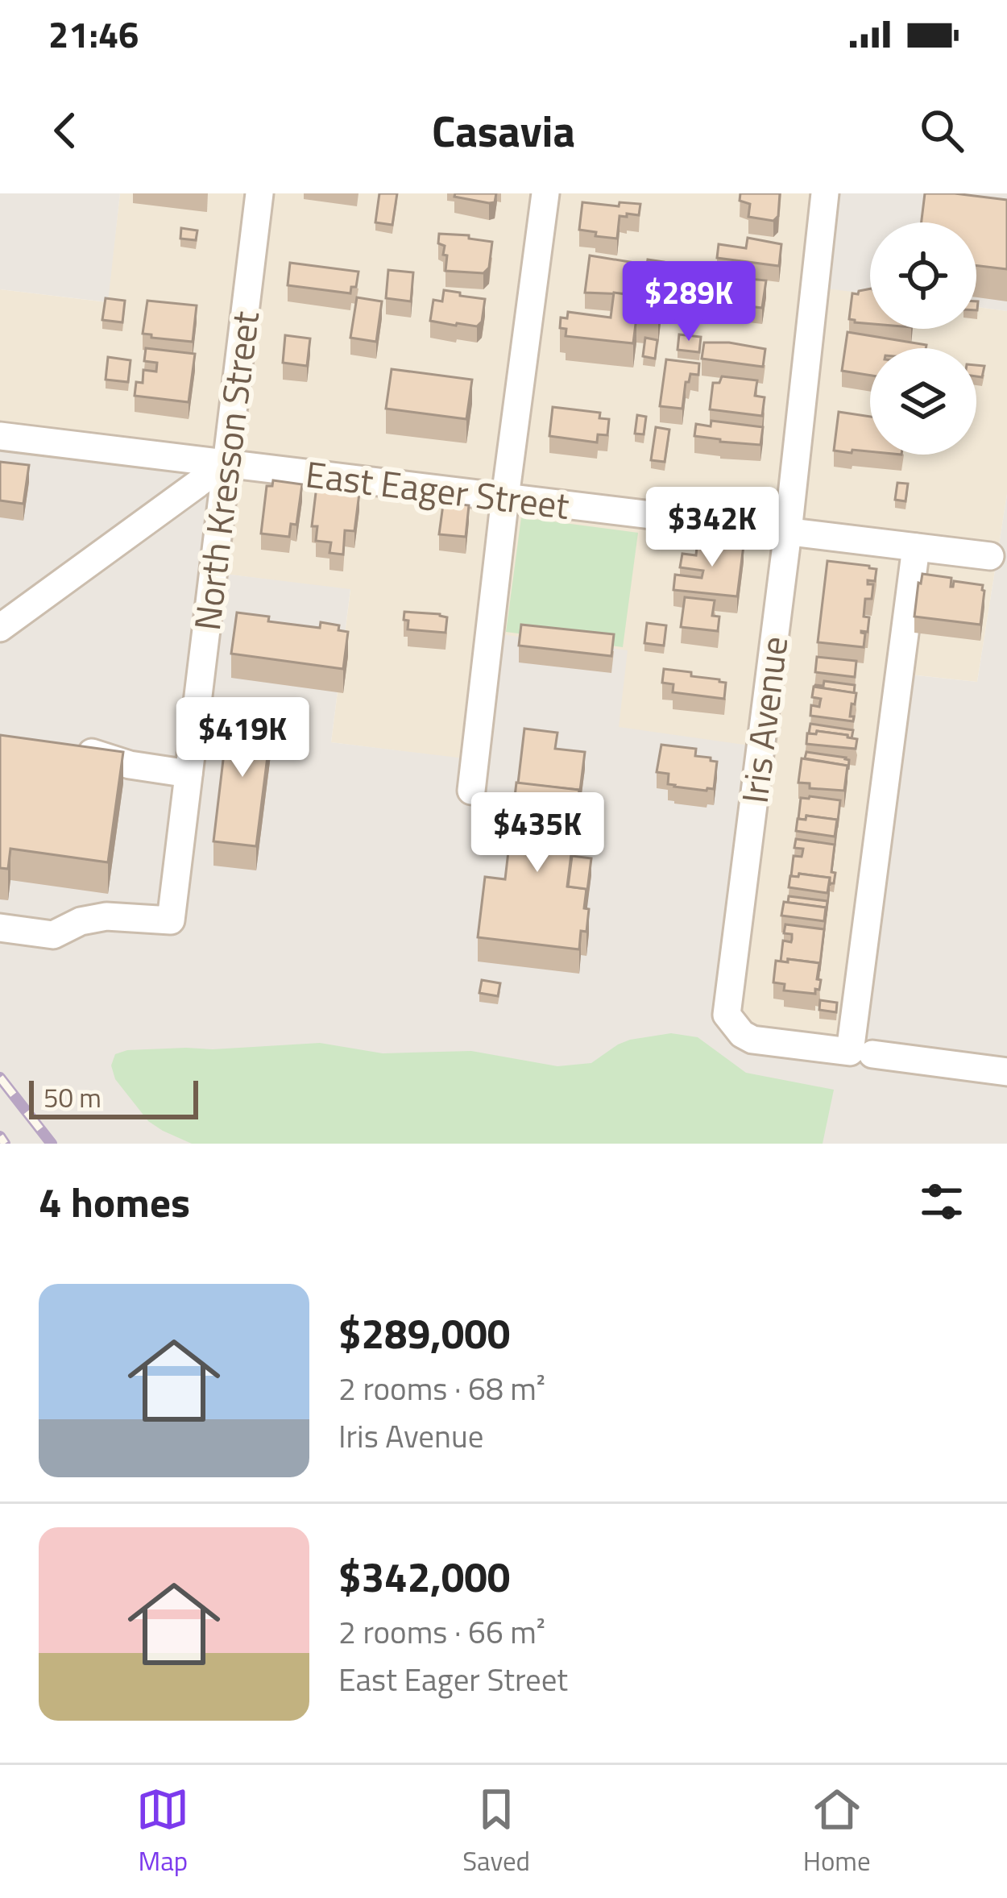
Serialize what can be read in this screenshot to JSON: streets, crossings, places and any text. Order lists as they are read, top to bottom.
{
  "streets": {
    "street": ["North Kresson Street", "East Eager Street", "Iris Avenue"]
  },
  "crossings": [
    ["North Kresson Street", "East Eager Street"],
    ["East Eager Street", "Iris Avenue"]
  ],
  "scale_bar": "50 m",
  "page": {
    "status": "21:46",
    "header": "Casavia",
    "price": [
      "$289K",
      "$342K",
      "$419K",
      "$435K"
    ],
    "scale": "50 m",
    "heading": "4 homes",
    "list": [
      {
        "name": "$289,000",
        "note": "2 rooms · 68 m² · Iris Avenue"
      },
      {
        "name": "$342,000",
        "note": "2 rooms · 66 m² · East Eager Street"
      }
    ],
    "tabs": ["Map", "Saved", "Home"]
  }
}
